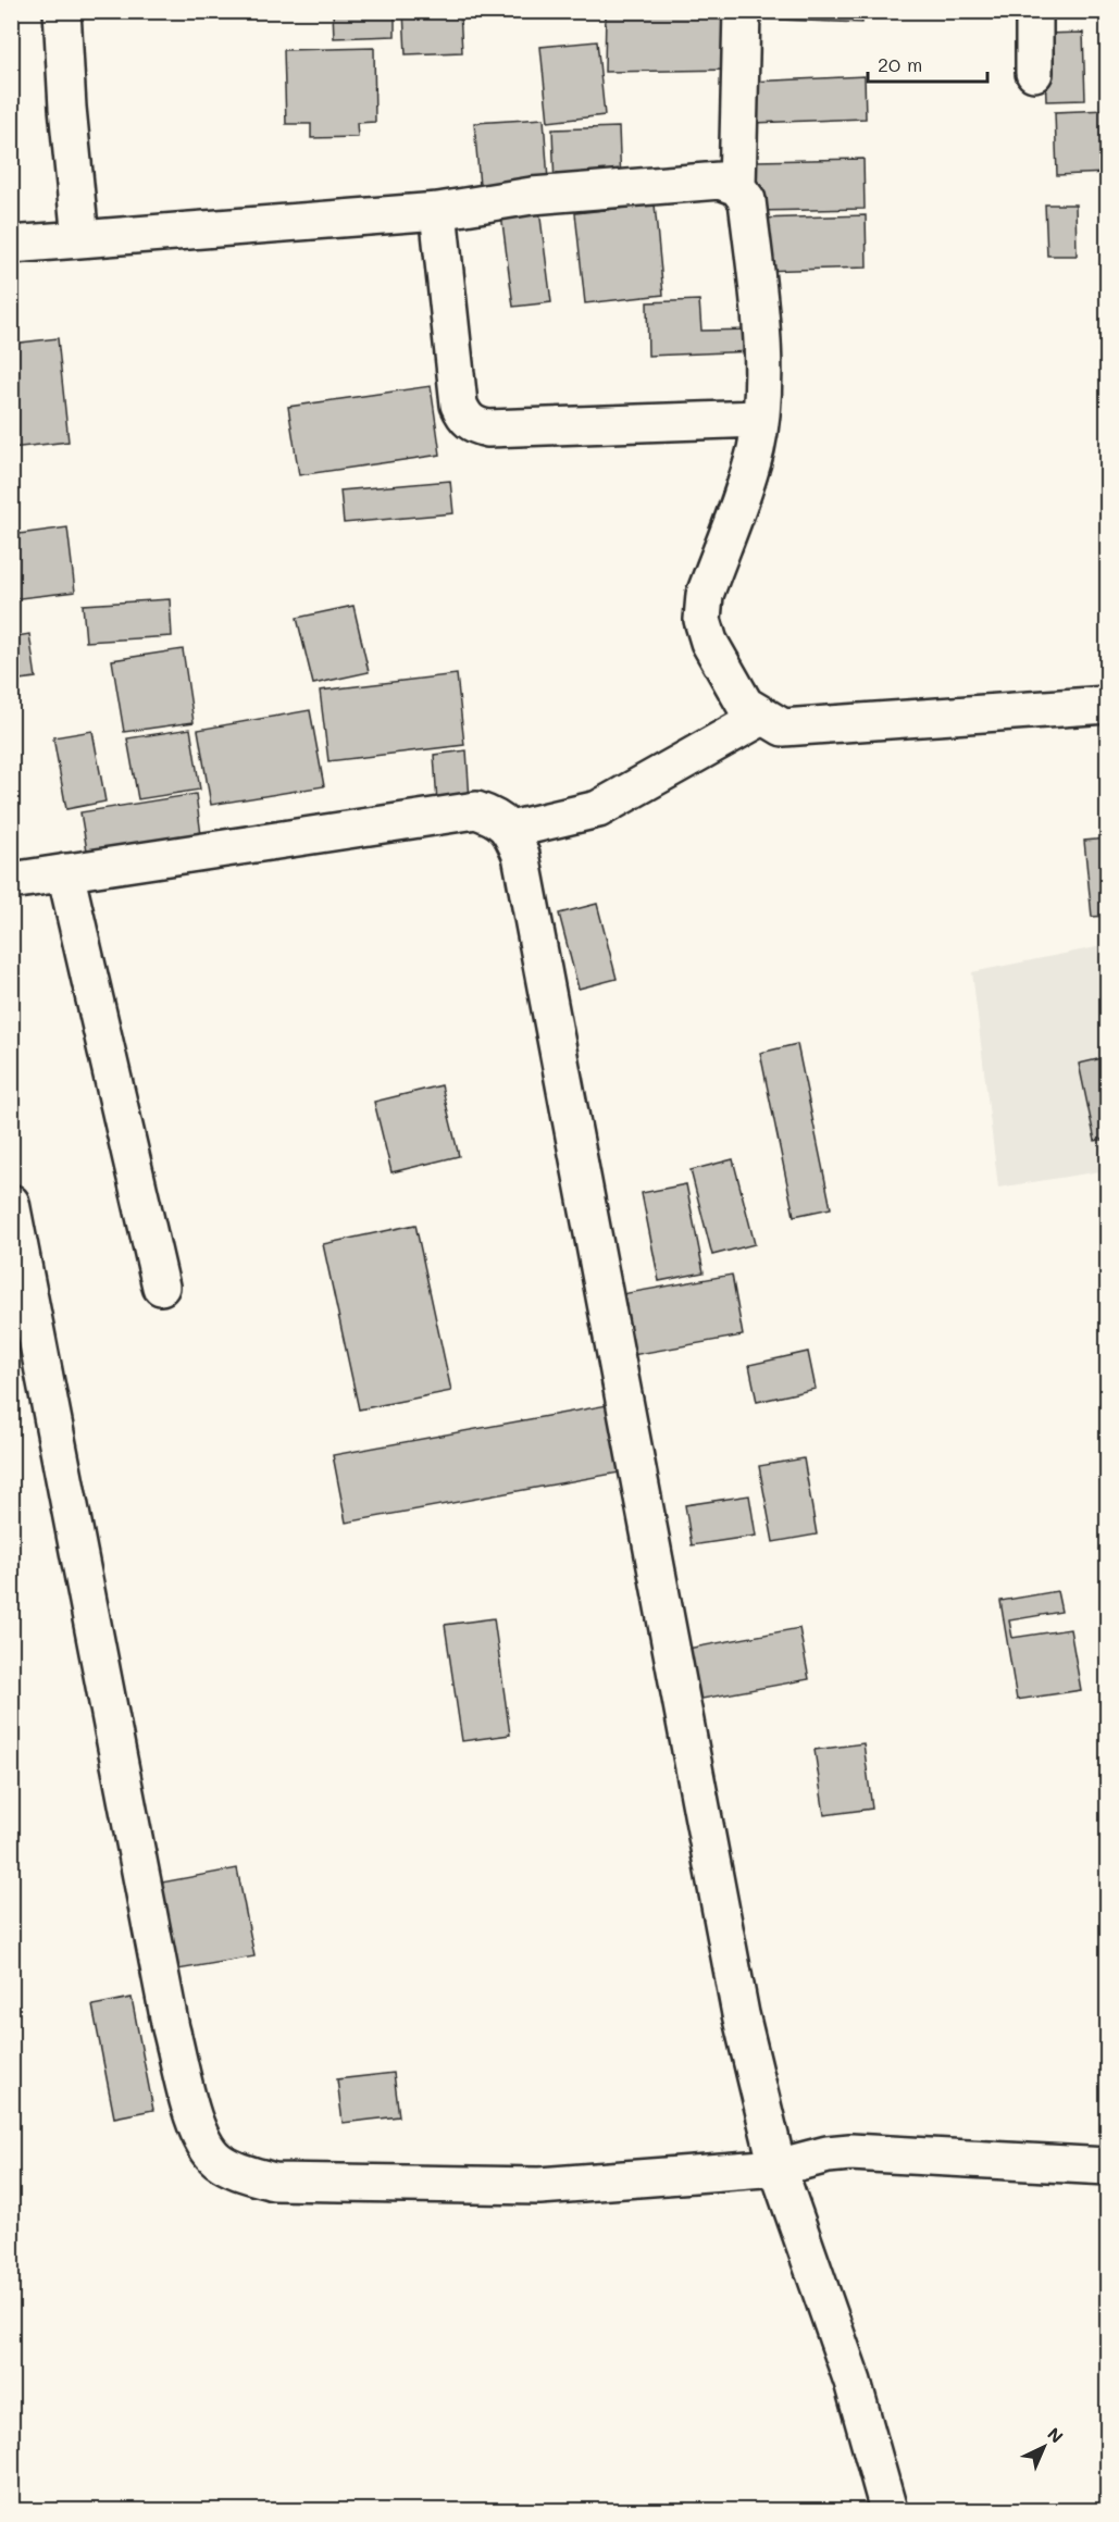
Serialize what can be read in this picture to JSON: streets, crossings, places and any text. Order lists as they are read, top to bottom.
{
  "scale_bar": "20 m",
  "north": "top right"
}
